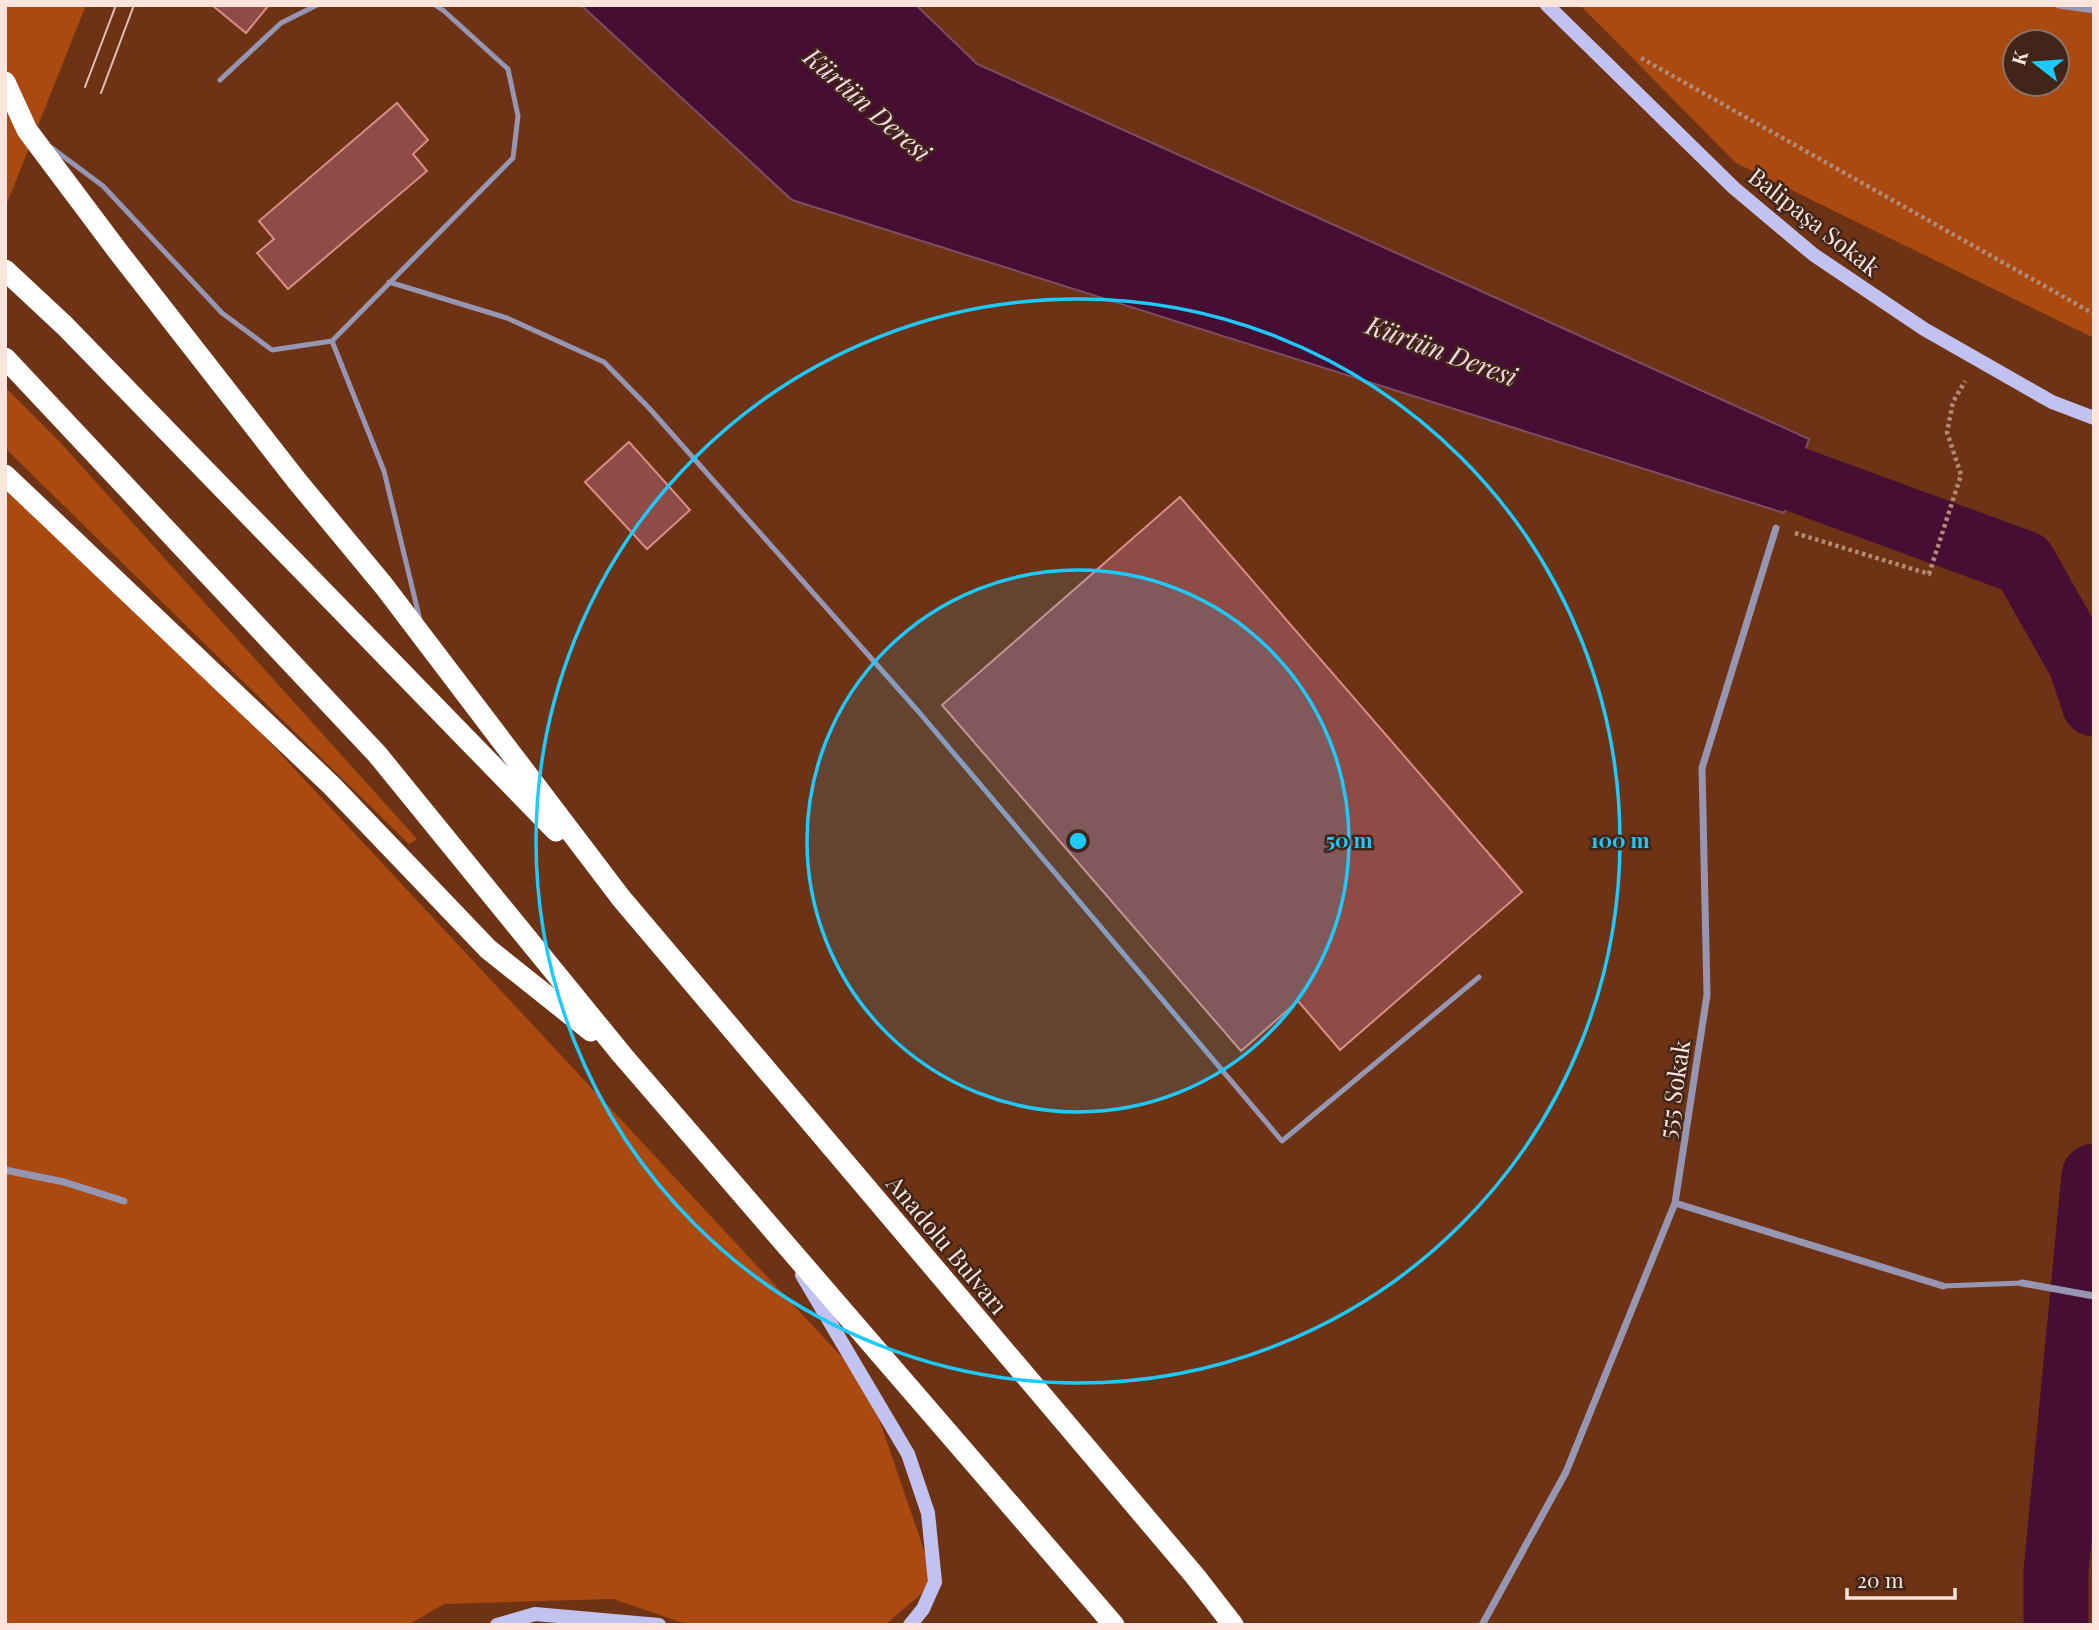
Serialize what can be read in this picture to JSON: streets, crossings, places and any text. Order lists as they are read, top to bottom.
{
  "streets": {
    "highway": ["Anadolu Bulvarı"],
    "street": ["Balipaşa Sokak", "555 Sokak"]
  },
  "water": ["Kürtün Deresi"],
  "scale_bar": "20 m",
  "north": "left",
  "rings": ["50 m", "100 m"]
}
